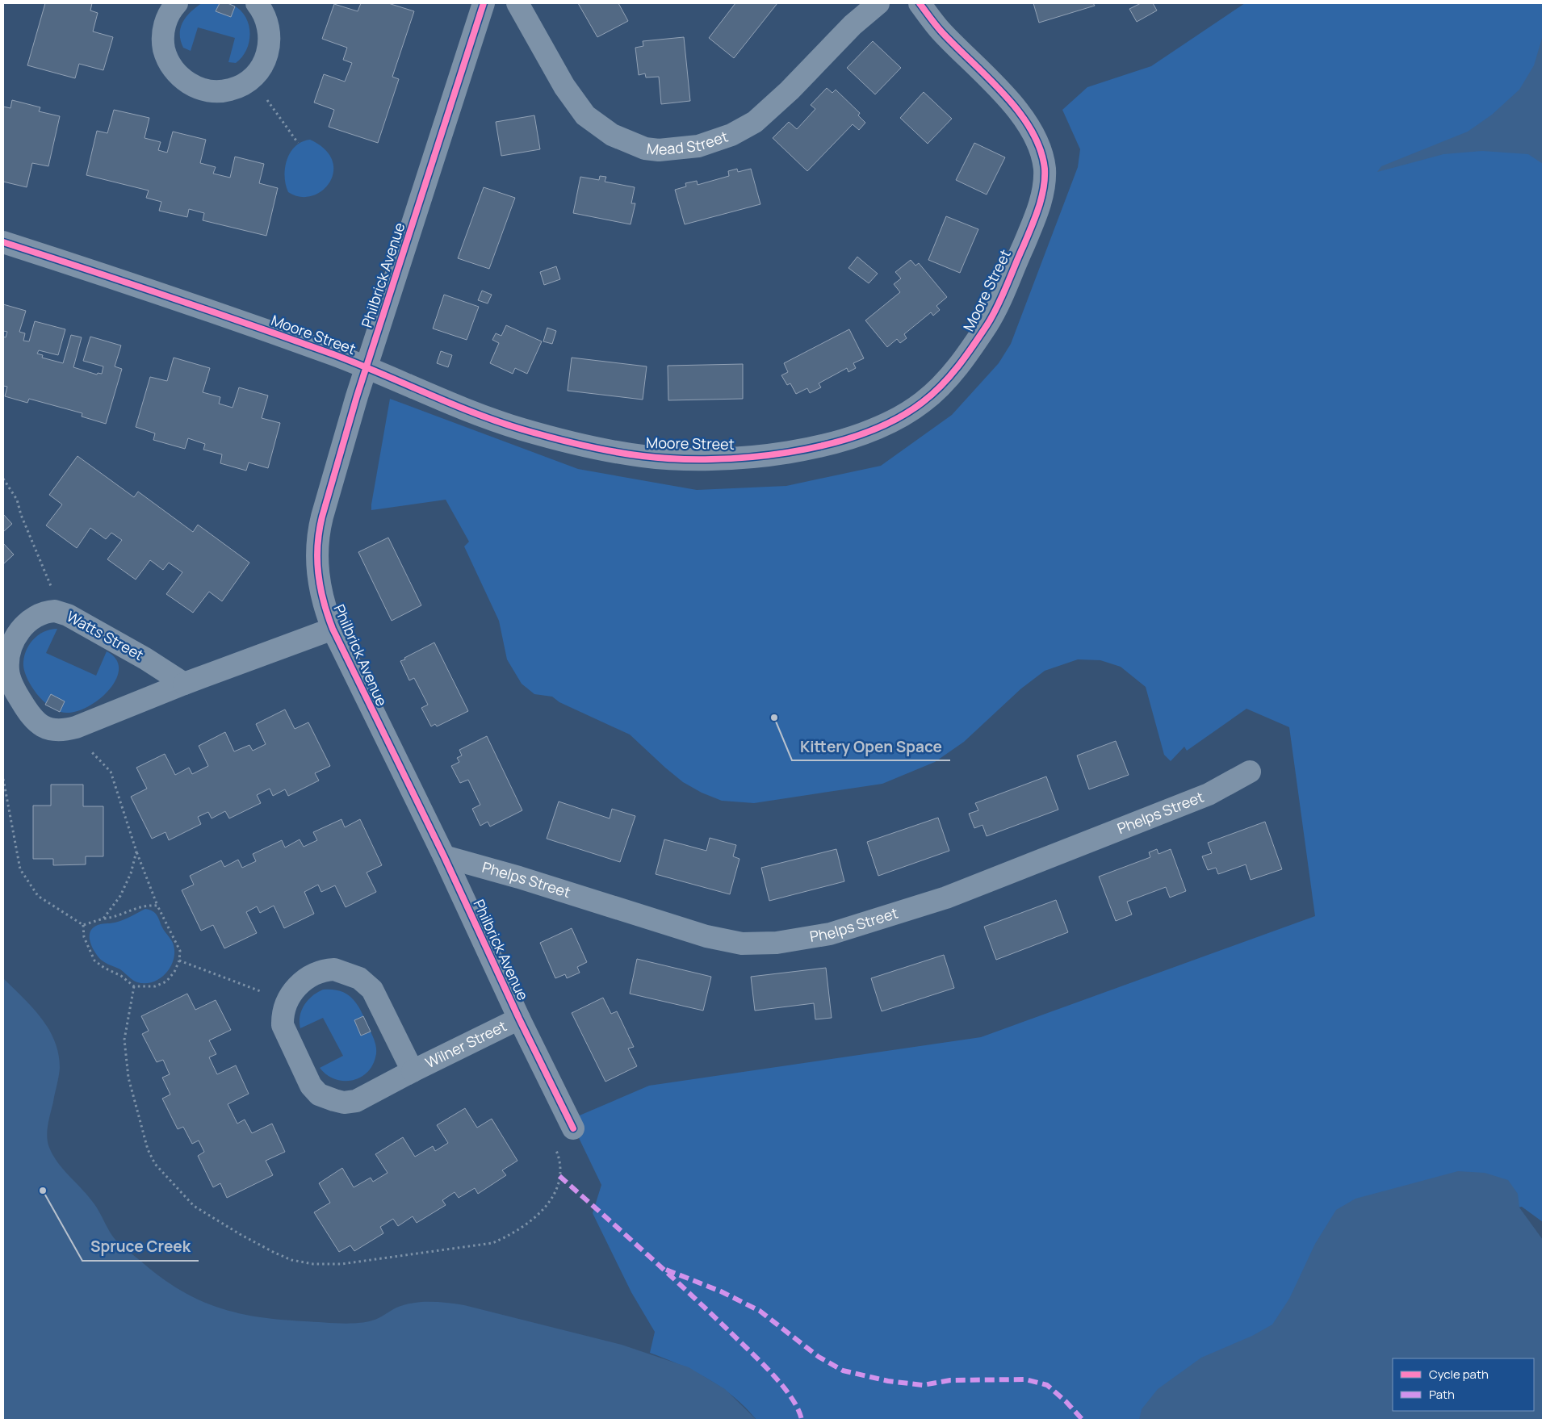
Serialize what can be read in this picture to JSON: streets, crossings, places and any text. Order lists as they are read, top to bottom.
{
  "streets": {
    "street": [
      "Mead Street",
      "Philbrick Avenue",
      "Moore Street",
      "Watts Street",
      "Phelps Street",
      "Wilner Street"
    ]
  },
  "crossings": [
    ["Philbrick Avenue", "Moore Street"],
    ["Philbrick Avenue", "Watts Street"],
    ["Philbrick Avenue", "Phelps Street"],
    ["Philbrick Avenue", "Wilner Street"]
  ],
  "places": ["Kittery Open Space", "Spruce Creek"],
  "legend": ["Cycle path", "Path"]
}
